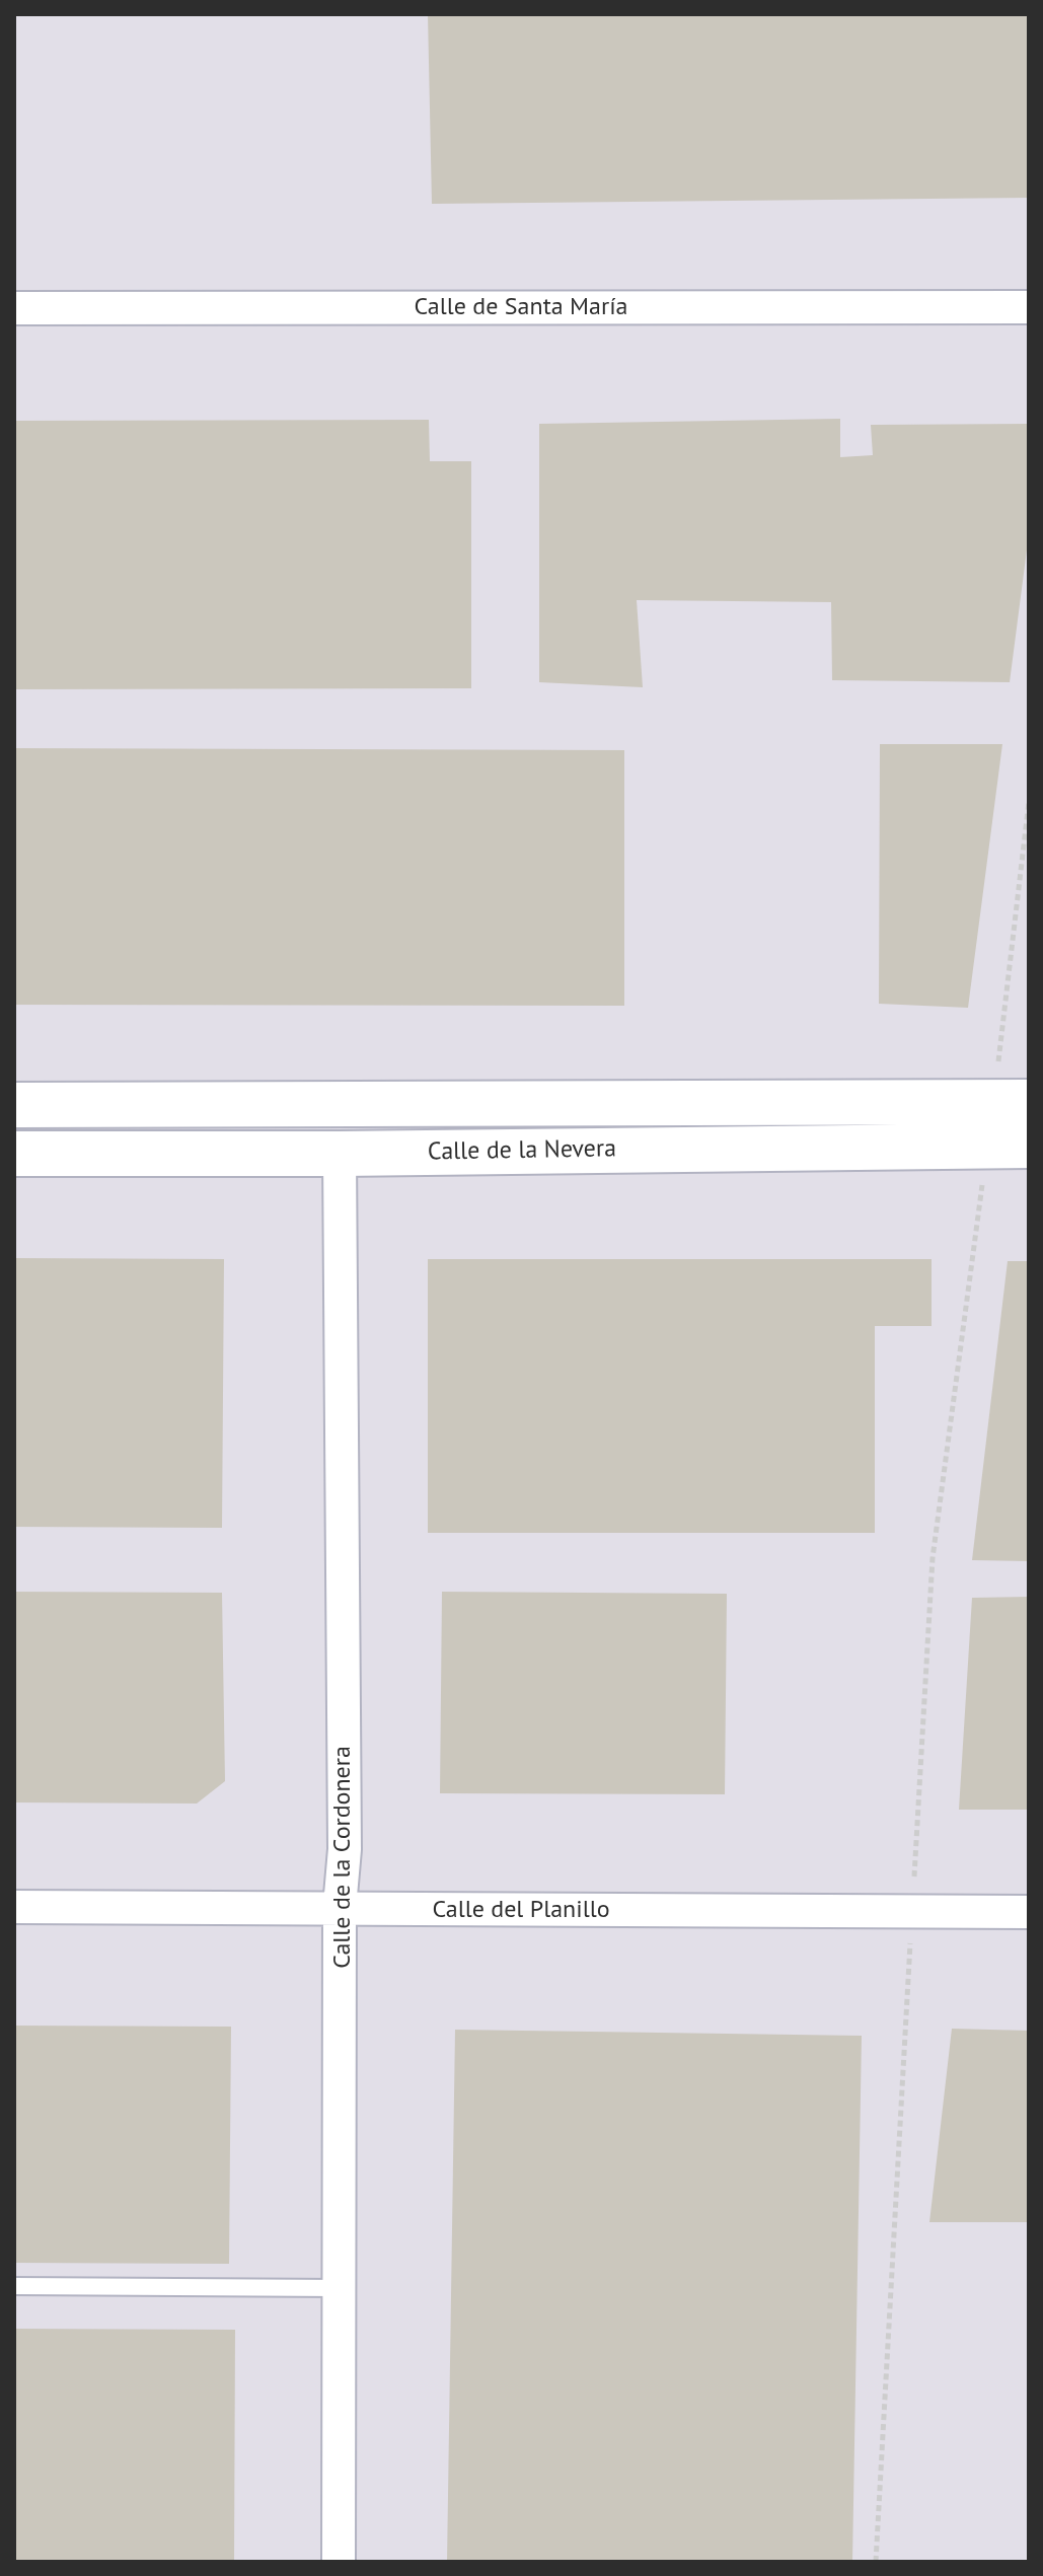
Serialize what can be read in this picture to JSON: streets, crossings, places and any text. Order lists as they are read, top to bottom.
{
  "streets": {
    "main road": ["Calle de la Nevera"],
    "street": ["Calle de Santa María", "Calle de la Cordonera", "Calle del Planillo"]
  },
  "crossings": [
    ["Calle de la Nevera", "Calle de la Cordonera"],
    ["Calle de la Cordonera", "Calle del Planillo"]
  ]
}
